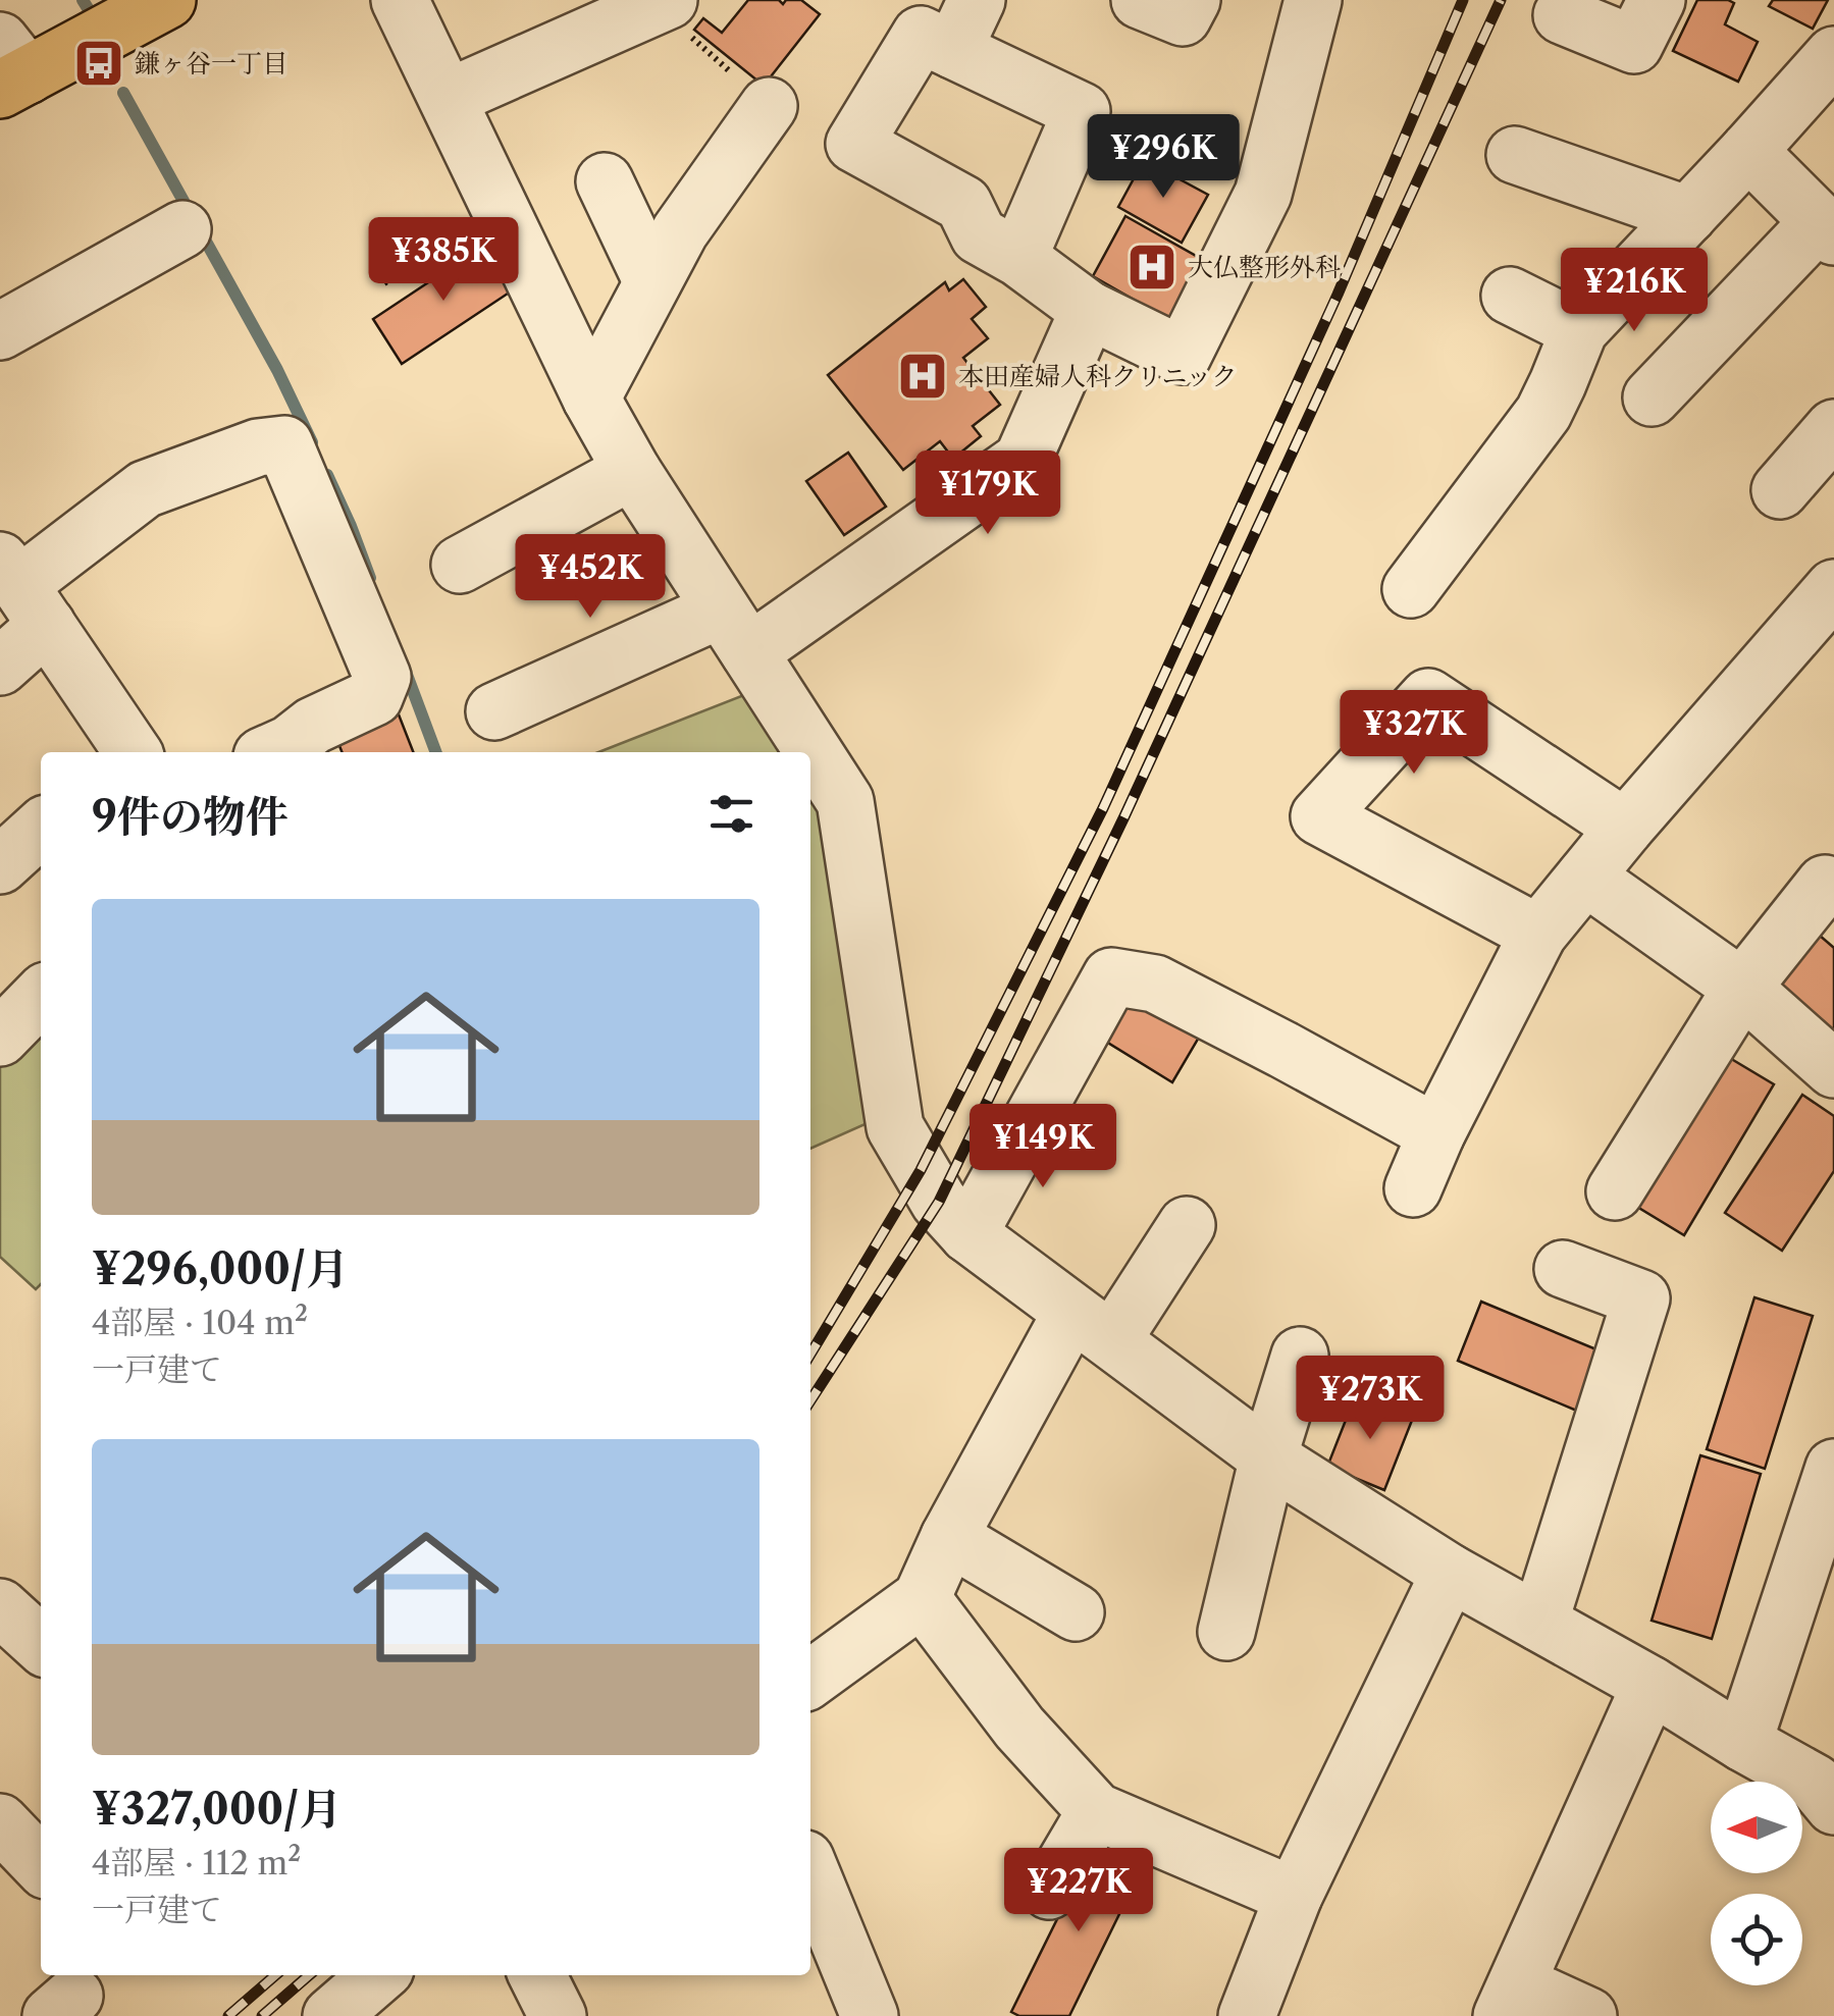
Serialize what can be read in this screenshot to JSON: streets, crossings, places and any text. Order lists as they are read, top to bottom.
{
  "places": {
    "bus stop": ["鎌ヶ谷一丁目"],
    "hospital": ["大仏整形外科", "本田産婦人科クリニック"]
  },
  "north": "left",
  "page": {
    "price": [
      "¥296K",
      "¥385K",
      "¥216K",
      "¥179K",
      "¥452K",
      "¥327K",
      "¥149K",
      "¥273K",
      "¥227K"
    ],
    "heading": "9件の物件",
    "list": [
      {
        "name": "¥296,000/月",
        "note": "4部屋 · 104 m² · 一戸建て"
      },
      {
        "name": "¥327,000/月",
        "note": "4部屋 · 112 m² · 一戸建て"
      }
    ]
  }
}
